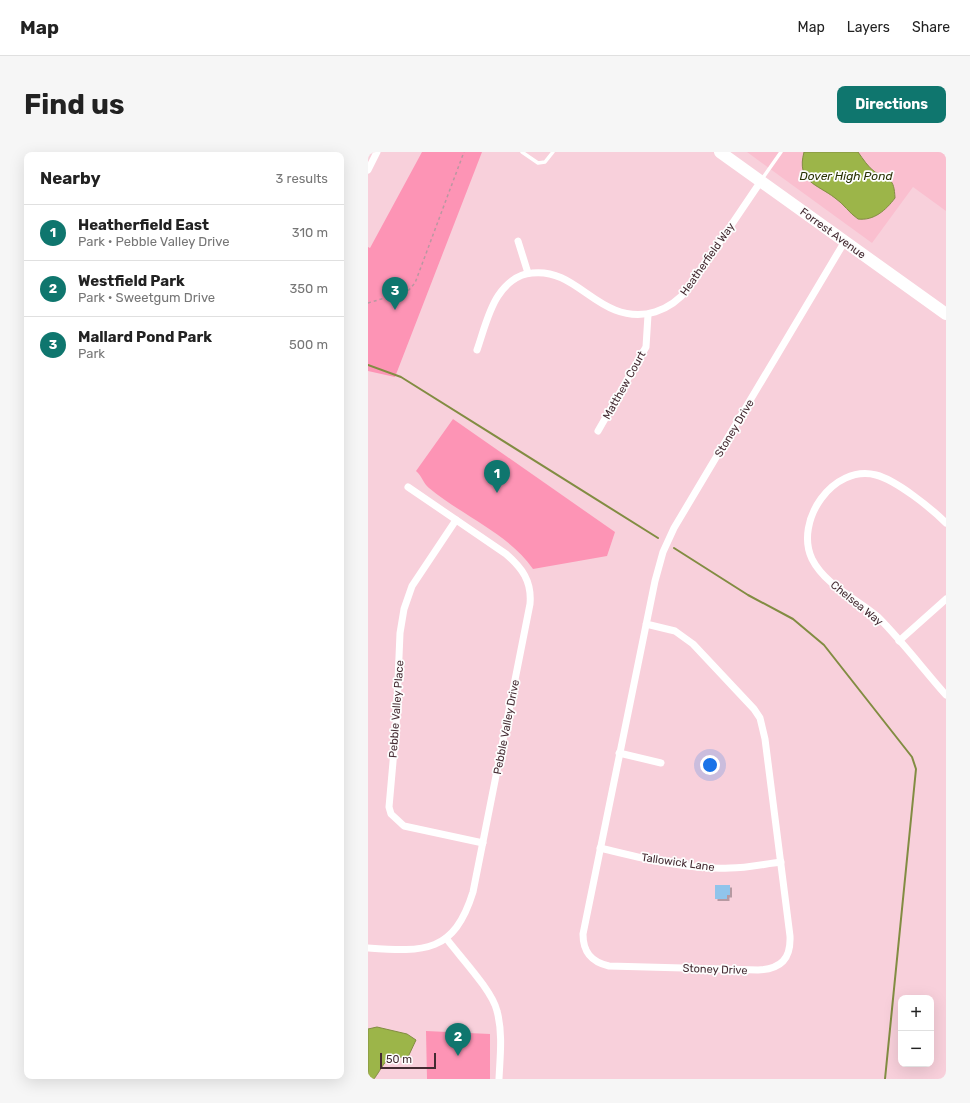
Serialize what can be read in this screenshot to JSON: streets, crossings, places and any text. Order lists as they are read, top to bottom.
{
  "streets": {
    "highway": ["Forrest Avenue"],
    "street": [
      "Heatherfield Way",
      "Matthew Court",
      "Stoney Drive",
      "Chelsea Way",
      "Pebble Valley Place",
      "Pebble Valley Drive",
      "Tallowick Lane"
    ]
  },
  "crossings": [
    ["Forrest Avenue", "Heatherfield Way"],
    ["Forrest Avenue", "Stoney Drive"],
    ["Heatherfield Way", "Matthew Court"],
    ["Stoney Drive", "Tallowick Lane"],
    ["Pebble Valley Place", "Pebble Valley Drive"]
  ],
  "water": ["Dover High Pond"],
  "scale_bar": "50 m",
  "page": {
    "header": "Map",
    "nav": ["Map", "Layers", "Share"],
    "buttons": "Directions",
    "title": "Find us",
    "heading": ["Nearby", "3 results"],
    "list": [
      {
        "mark": "1",
        "name": "Heatherfield East",
        "note": "Park · Pebble Valley Drive",
        "value": "310 m"
      },
      {
        "mark": "2",
        "name": "Westfield Park",
        "note": "Park · Sweetgum Drive",
        "value": "350 m"
      },
      {
        "mark": "3",
        "name": "Mallard Pond Park",
        "note": "Park",
        "value": "500 m"
      }
    ],
    "pins": ["3", "1", "2"],
    "map_buttons": ["+", "−"],
    "scale": "50 m"
  }
}
